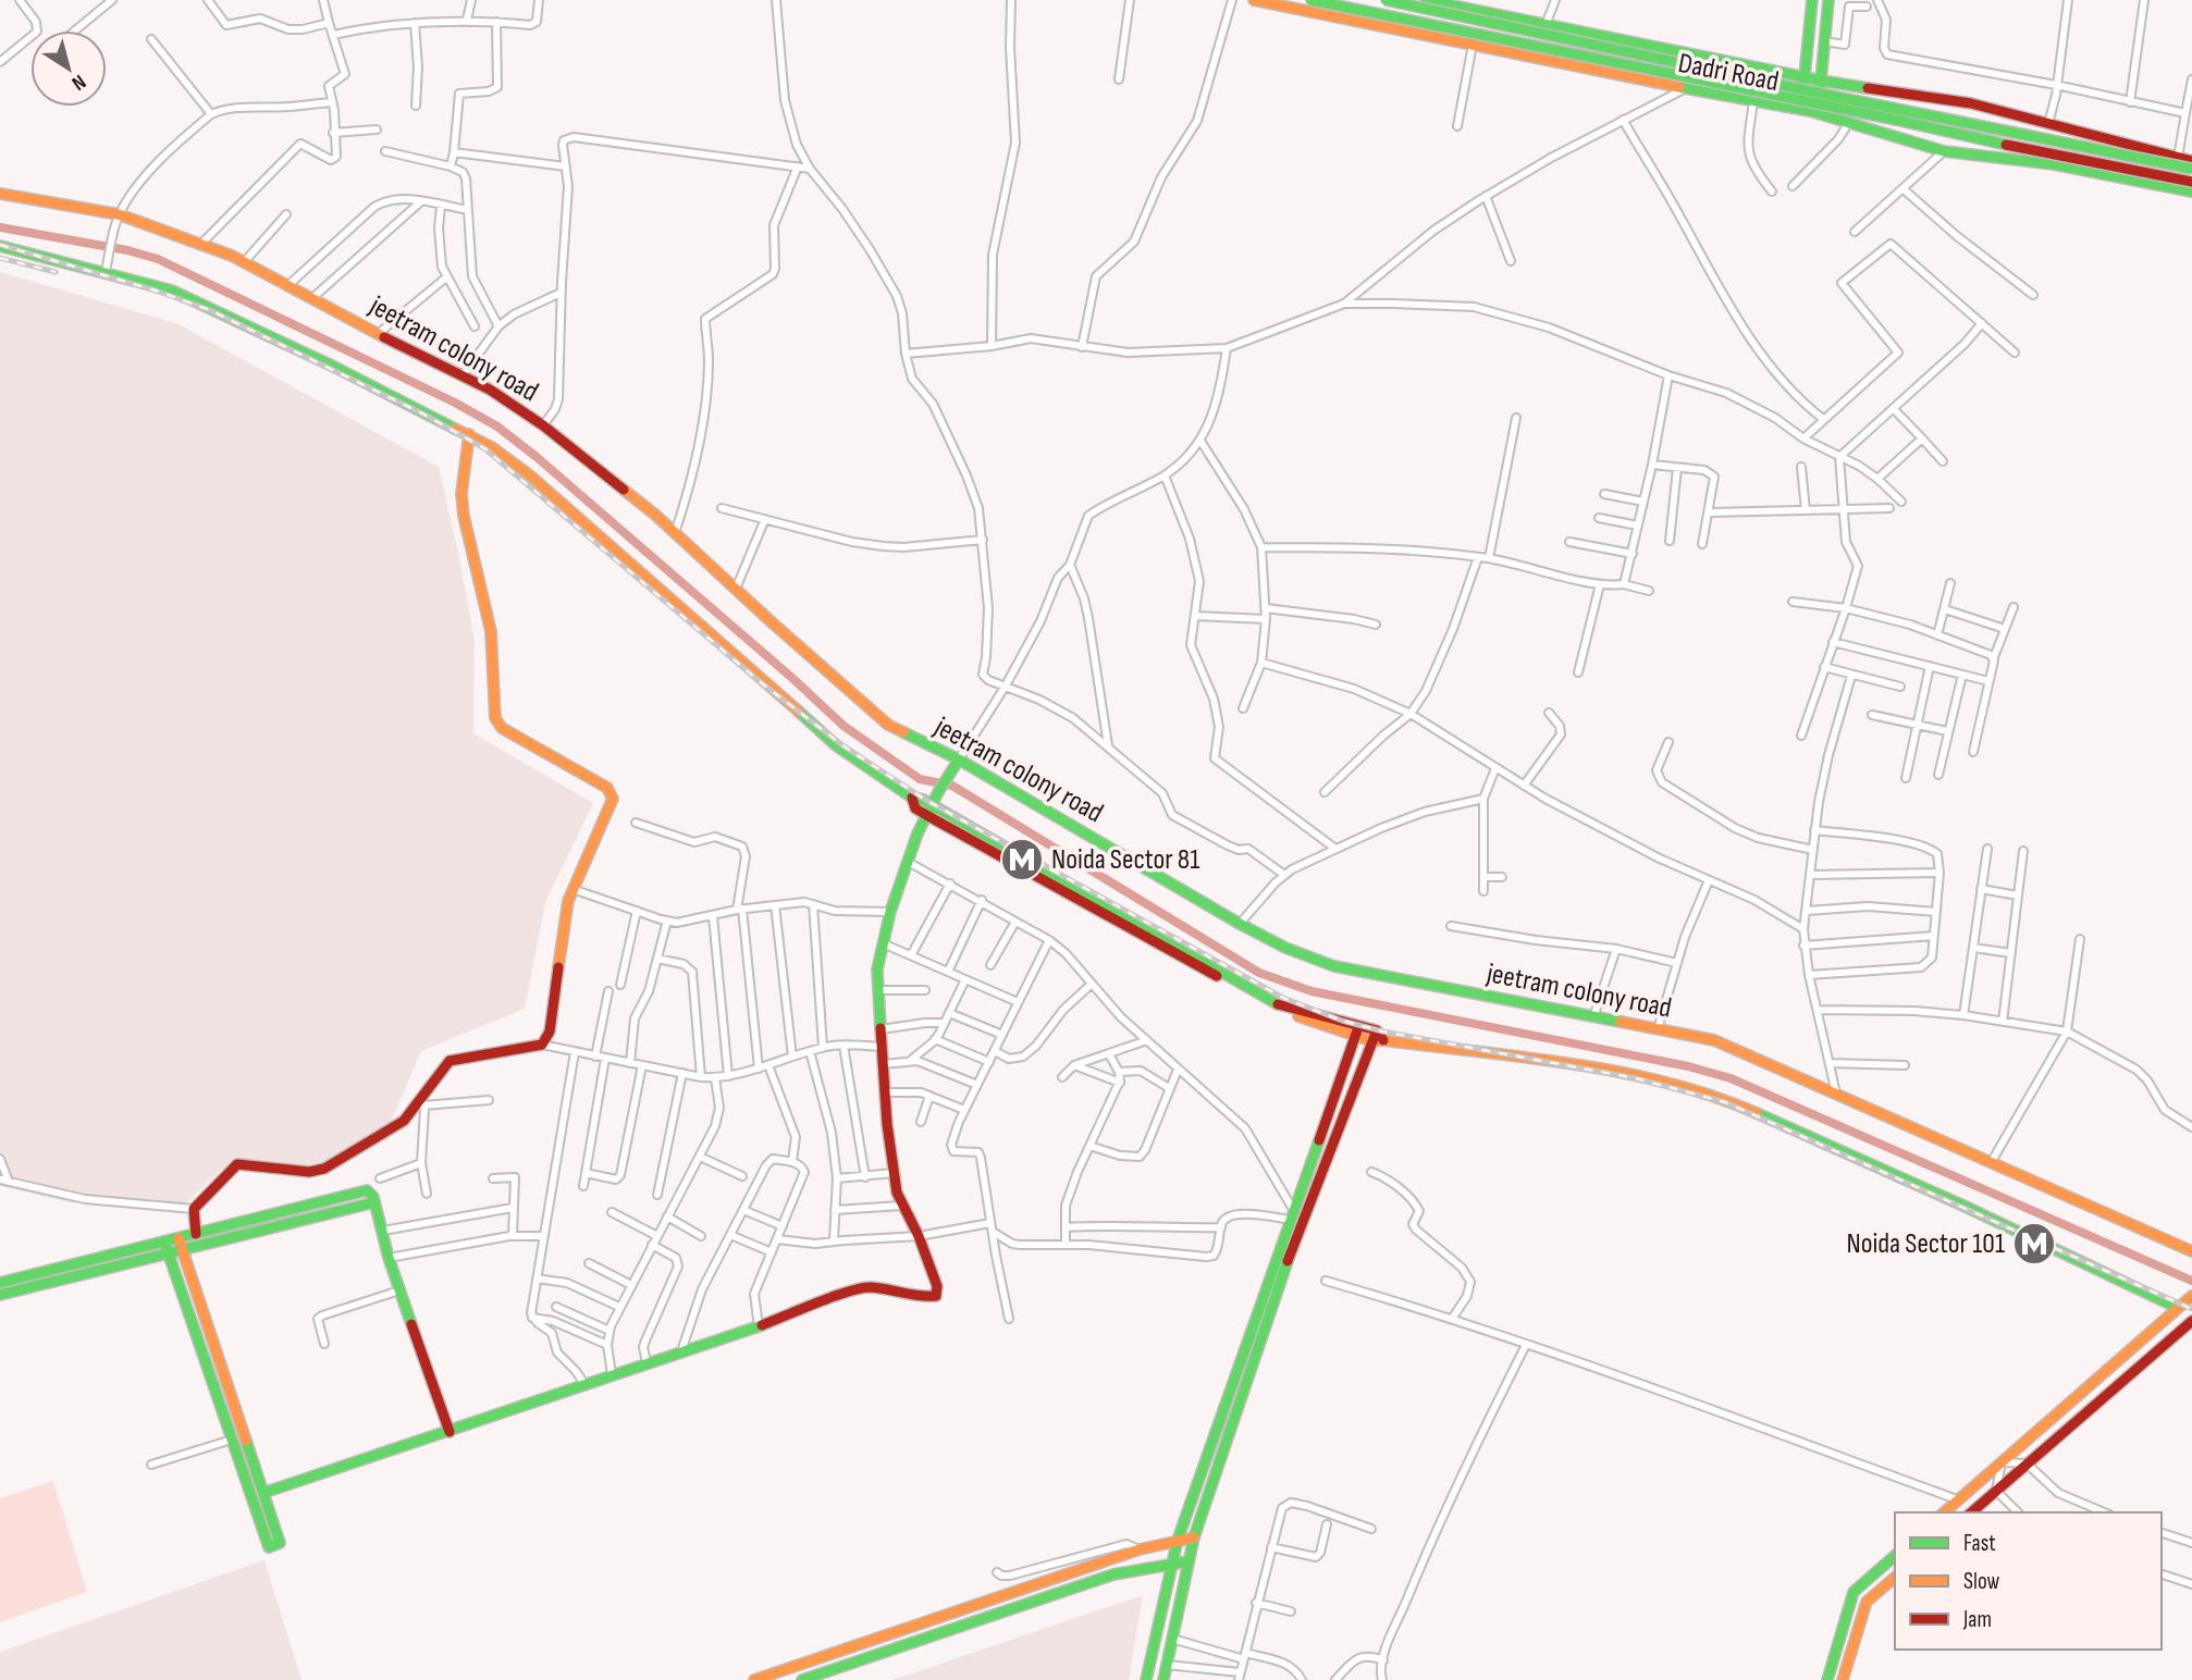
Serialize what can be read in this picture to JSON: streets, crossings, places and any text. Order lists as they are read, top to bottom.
{
  "streets": {
    "street": ["Dadri Road", "jeetram colony road"]
  },
  "places": {
    "metro station": ["Noida Sector 81", "Noida Sector 101"]
  },
  "legend": ["Fast", "Slow", "Jam"],
  "north": "bottom right"
}
